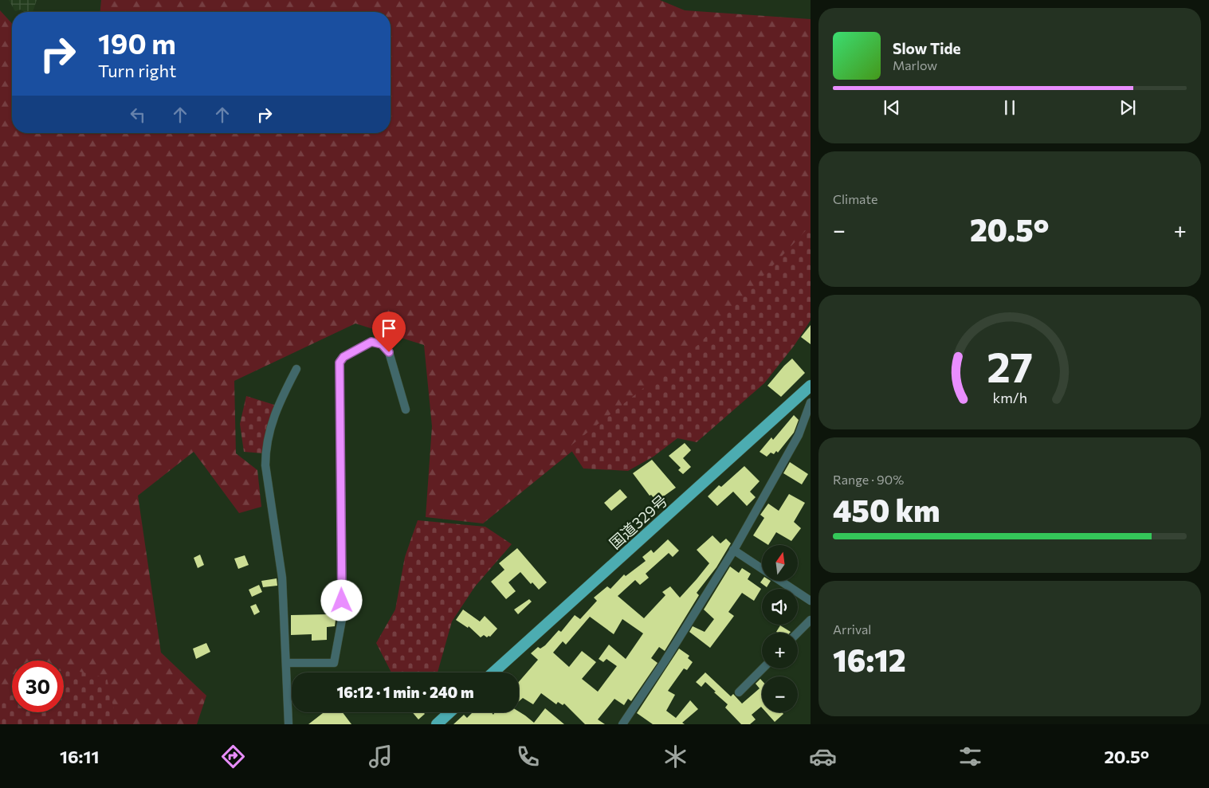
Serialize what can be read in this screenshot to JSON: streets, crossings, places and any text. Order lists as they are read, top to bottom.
{
  "streets": {
    "highway": ["国道329号"]
  },
  "north": "top",
  "page": {
    "turn": ["190 m", "Turn right"],
    "song": ["Slow Tide", "Marlow"],
    "tile": [
      "Climate",
      ["Range · 90%", "450 km"],
      ["Arrival", "16:12"]
    ],
    "heat": ["−", "20.5°", "+"],
    "map_buttons": ["+", "−"],
    "limit": "30",
    "trip": "16:12 · 1 min · 240 m",
    "tabs": ["16:11", "20.5°"],
    "gauge": ["27", "km/h"]
  }
}
